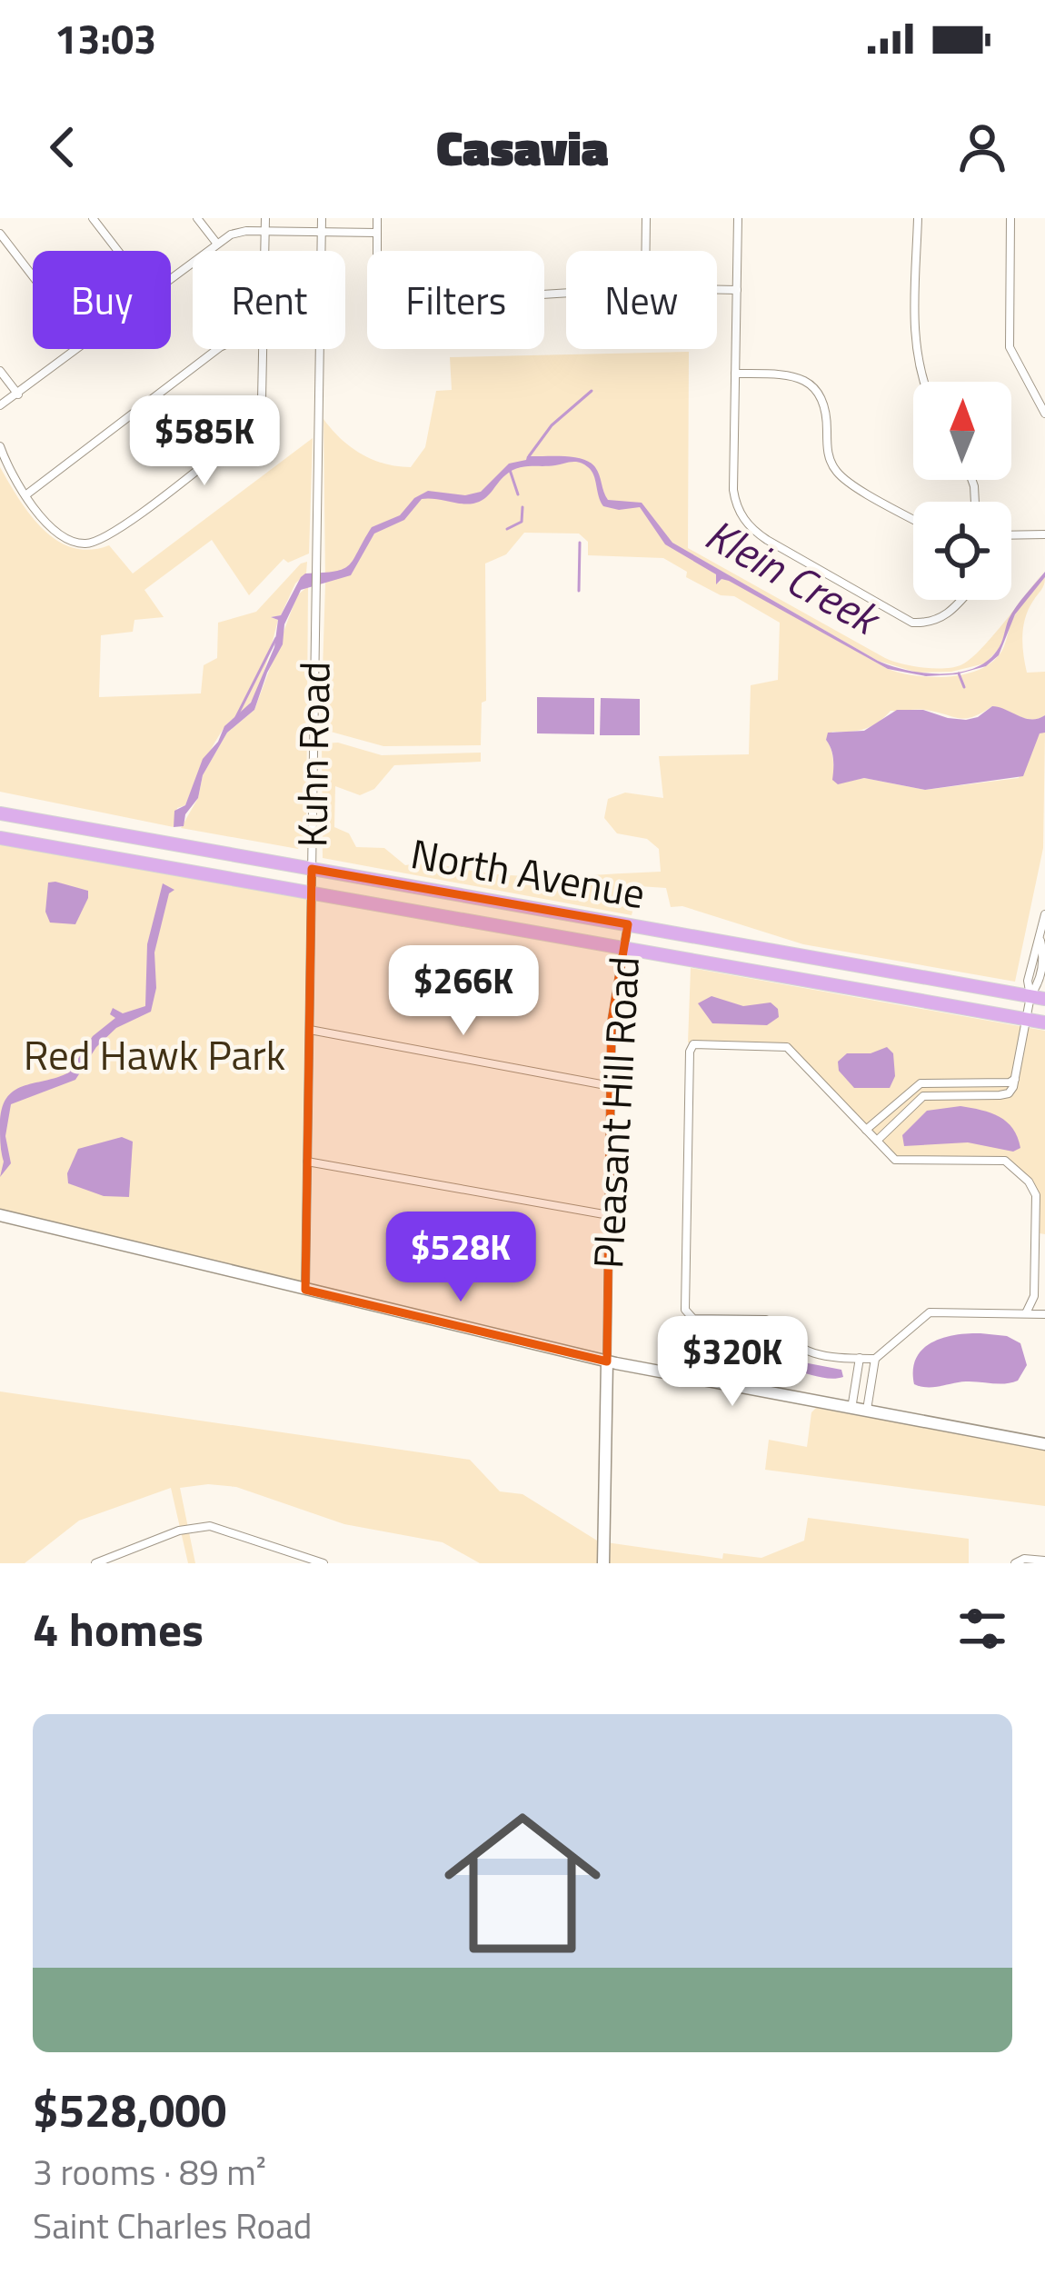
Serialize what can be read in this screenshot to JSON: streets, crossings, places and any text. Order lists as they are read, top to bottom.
{
  "streets": {
    "main road": ["North Avenue"],
    "street": ["Kuhn Road", "Pleasant Hill Road"]
  },
  "crossings": [
    ["Kuhn Road", "North Avenue"],
    ["North Avenue", "Pleasant Hill Road"]
  ],
  "water": ["Klein Creek"],
  "parks": ["Red Hawk Park"],
  "north": "top",
  "page": {
    "status": "13:03",
    "header": "Casavia",
    "chip": [
      "Buy",
      "Rent",
      "Filters",
      "New"
    ],
    "price": [
      "$585K",
      "$266K",
      "$528K",
      "$320K"
    ],
    "heading": "4 homes",
    "list": [
      {
        "name": "$528,000",
        "note": "3 rooms · 89 m² · Saint Charles Road"
      }
    ]
  }
}
